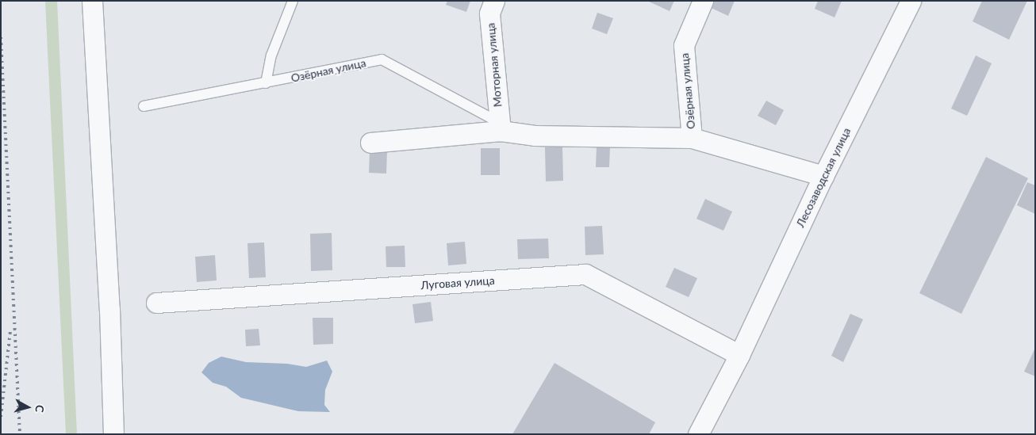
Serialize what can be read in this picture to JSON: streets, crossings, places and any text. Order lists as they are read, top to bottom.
{
  "streets": {
    "street": [
      "Моторная улица",
      "Озёрная улица",
      "Лесозаводская улица",
      "Луговая улица"
    ]
  },
  "crossings": [
    ["Моторная улица", "Озёрная улица"],
    ["Озёрная улица", "Лесозаводская улица"],
    ["Лесозаводская улица", "Луговая улица"]
  ],
  "north": "right"
}
